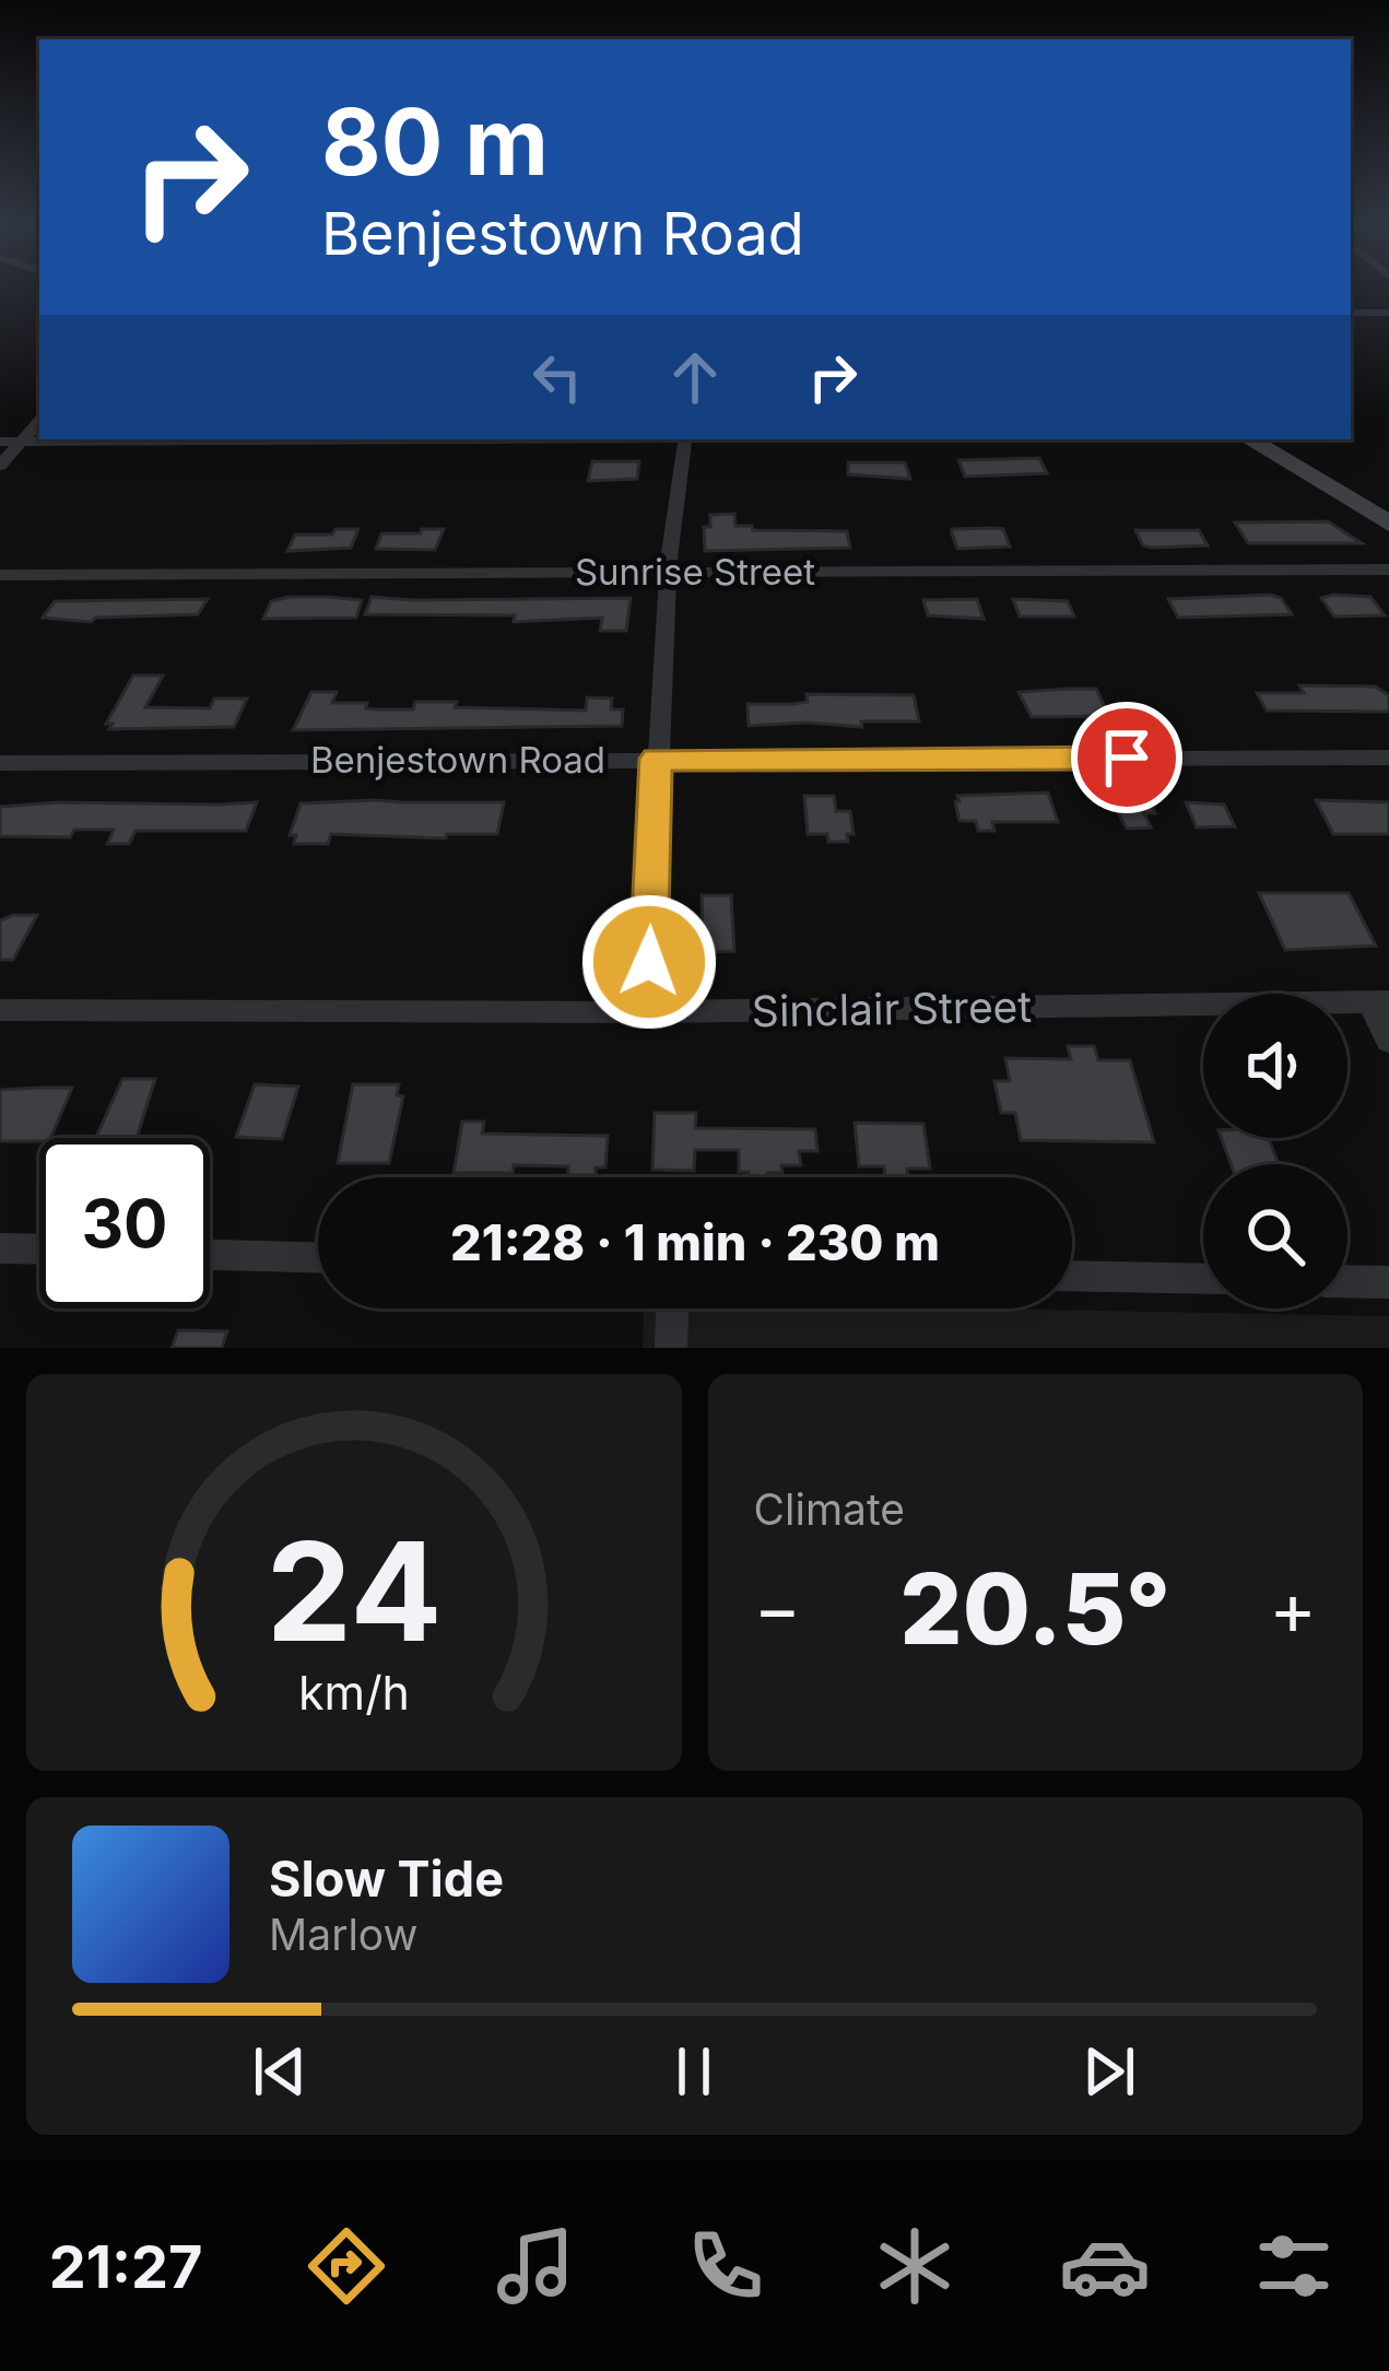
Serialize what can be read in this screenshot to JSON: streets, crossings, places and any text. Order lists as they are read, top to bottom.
{
  "streets": {
    "street": ["Sunrise Street", "Benjestown Road", "Sinclair Street"]
  },
  "page": {
    "turn": ["80 m", "Benjestown Road"],
    "limit": "30",
    "trip": "21:28 · 1 min · 230 m",
    "tile": "Climate",
    "heat": ["−", "20.5°", "+"],
    "song": ["Slow Tide", "Marlow"],
    "tabs": "21:27",
    "gauge": ["24", "km/h"]
  }
}
